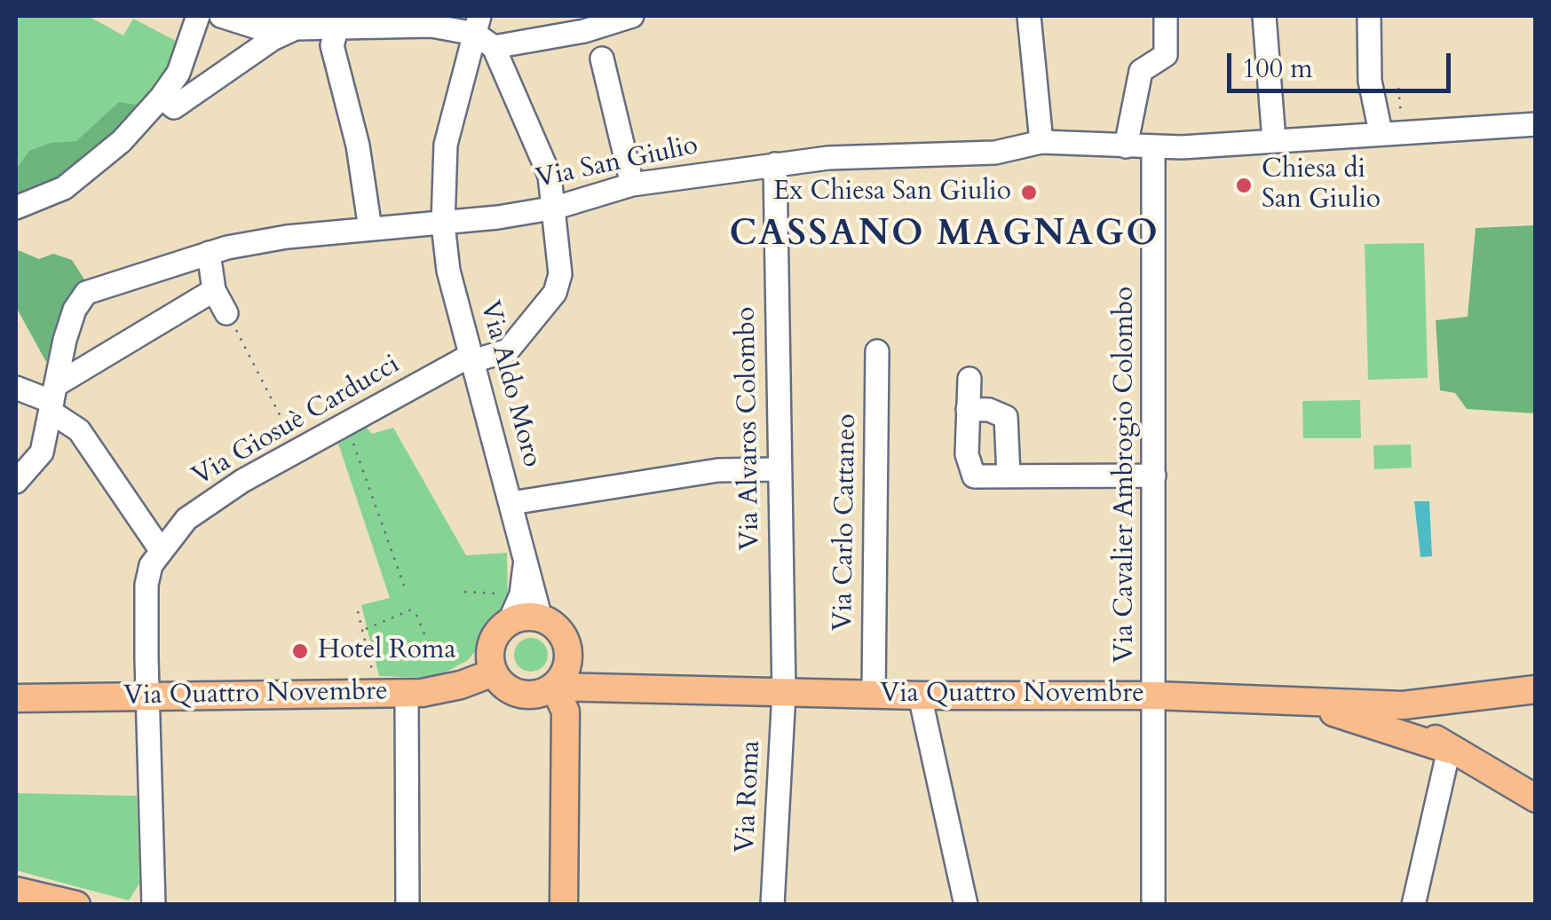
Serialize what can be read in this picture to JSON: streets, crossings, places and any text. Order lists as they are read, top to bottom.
{
  "streets": {
    "main road": ["Via Quattro Novembre"],
    "street": [
      "Via San Giulio",
      "Via Aldo Moro",
      "Via Giosuè Carducci",
      "Via Alvaros Colombo",
      "Via Cavalier Ambrogio Colombo",
      "Via Carlo Cattaneo",
      "Via Roma"
    ]
  },
  "crossings": [
    ["Via San Giulio", "Via Aldo Moro"],
    ["Via San Giulio", "Via Giosuè Carducci"],
    ["Via San Giulio", "Via Alvaros Colombo"],
    ["Via San Giulio", "Via Cavalier Ambrogio Colombo"],
    ["Via Aldo Moro", "Via Giosuè Carducci"],
    ["Via Aldo Moro", "Via Quattro Novembre"],
    ["Via Alvaros Colombo", "Via Quattro Novembre"],
    ["Via Alvaros Colombo", "Via Roma"],
    ["Via Cavalier Ambrogio Colombo", "Via Quattro Novembre"],
    ["Via Carlo Cattaneo", "Via Quattro Novembre"],
    ["Via Quattro Novembre", "Via Roma"]
  ],
  "districts": ["CASSANO MAGNAGO"],
  "places": ["Chiesa di San Giulio", "Ex Chiesa San Giulio", "Hotel Roma"],
  "scale_bar": "100 m"
}
